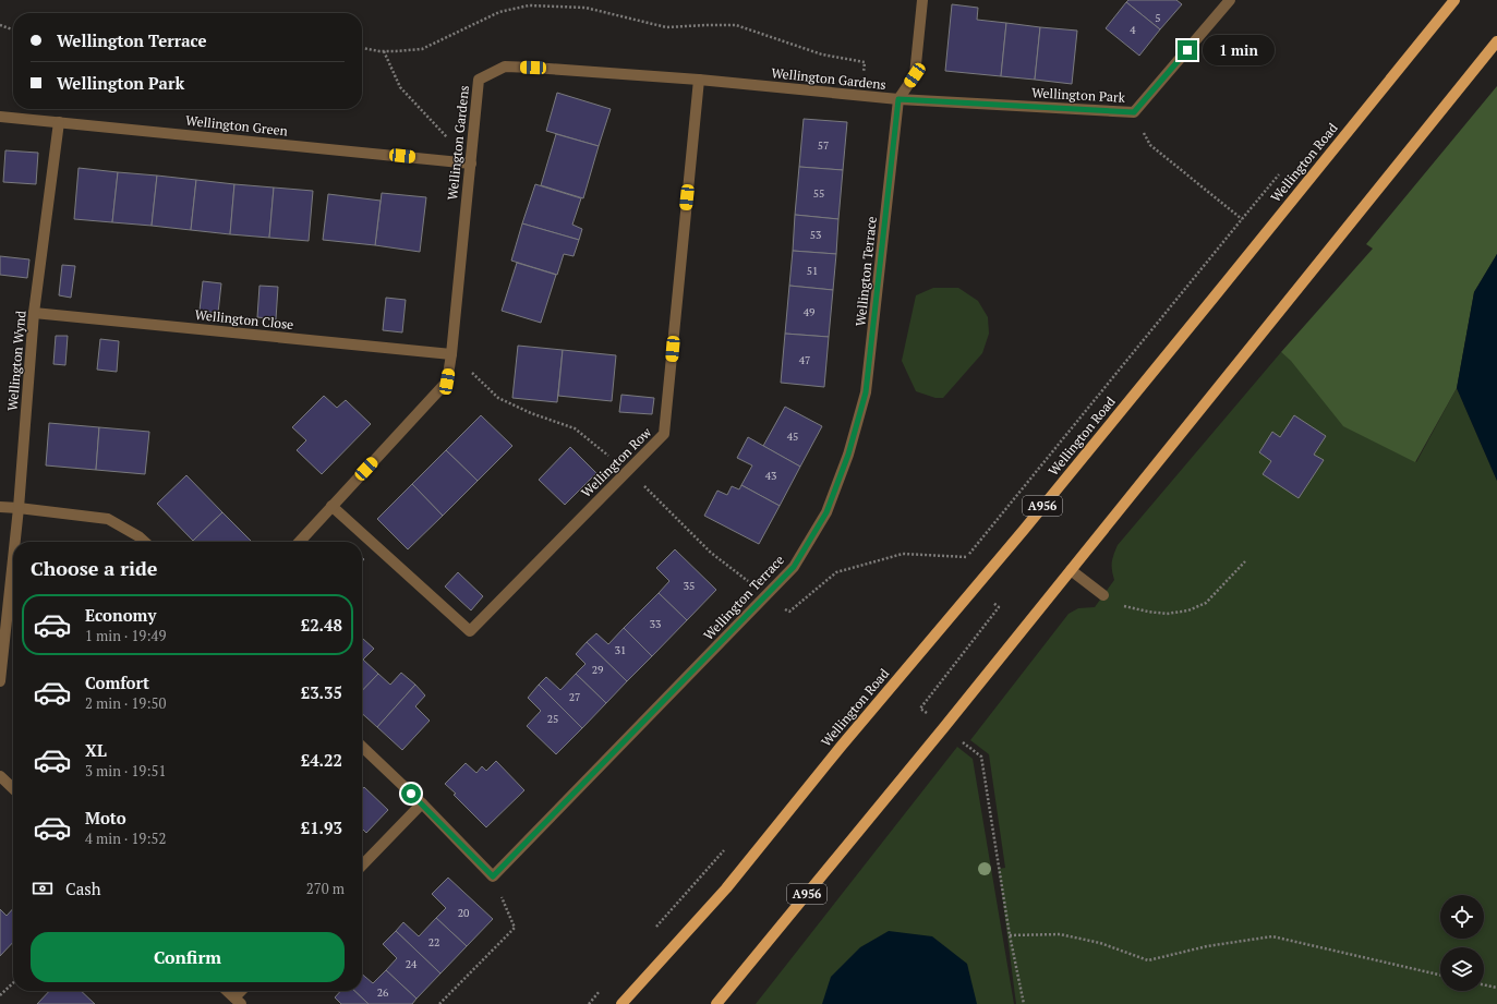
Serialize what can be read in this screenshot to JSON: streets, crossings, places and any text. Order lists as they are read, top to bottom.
{
  "streets": {
    "main road": ["Wellington Road", "A956"],
    "street": [
      "Wellington Gardens",
      "Wellington Park",
      "Wellington Green",
      "Wellington Terrace",
      "Wellington Close",
      "Wellington Wynd",
      "Wellington Row"
    ]
  },
  "crossings": [
    ["Wellington Gardens", "Wellington Park"],
    ["Wellington Gardens", "Wellington Green"],
    ["Wellington Gardens", "Wellington Terrace"],
    ["Wellington Gardens", "Wellington Close"],
    ["Wellington Gardens", "Wellington Row"],
    ["Wellington Park", "Wellington Terrace"],
    ["Wellington Green", "Wellington Wynd"],
    ["Wellington Close", "Wellington Wynd"]
  ],
  "house_numbers": [
    "5",
    "4",
    "57",
    "55",
    "53",
    "51",
    "49",
    "47",
    "45",
    "43",
    "35",
    "33",
    "31",
    "29",
    "27",
    "25",
    "20",
    "22",
    "24",
    "26"
  ],
  "page": {
    "banner": ["Wellington Terrace", "Wellington Park"],
    "bubble": "1 min",
    "heading": "Choose a ride",
    "list": [
      {
        "name": "Economy",
        "note": "1 min · 19:49",
        "value": "£2.48"
      },
      {
        "name": "Comfort",
        "note": "2 min · 19:50",
        "value": "£3.35"
      },
      {
        "name": "XL",
        "note": "3 min · 19:51",
        "value": "£4.22"
      },
      {
        "name": "Moto",
        "note": "4 min · 19:52",
        "value": "£1.93"
      }
    ],
    "pay": ["Cash", "270 m"],
    "buttons": "Confirm"
  }
}
